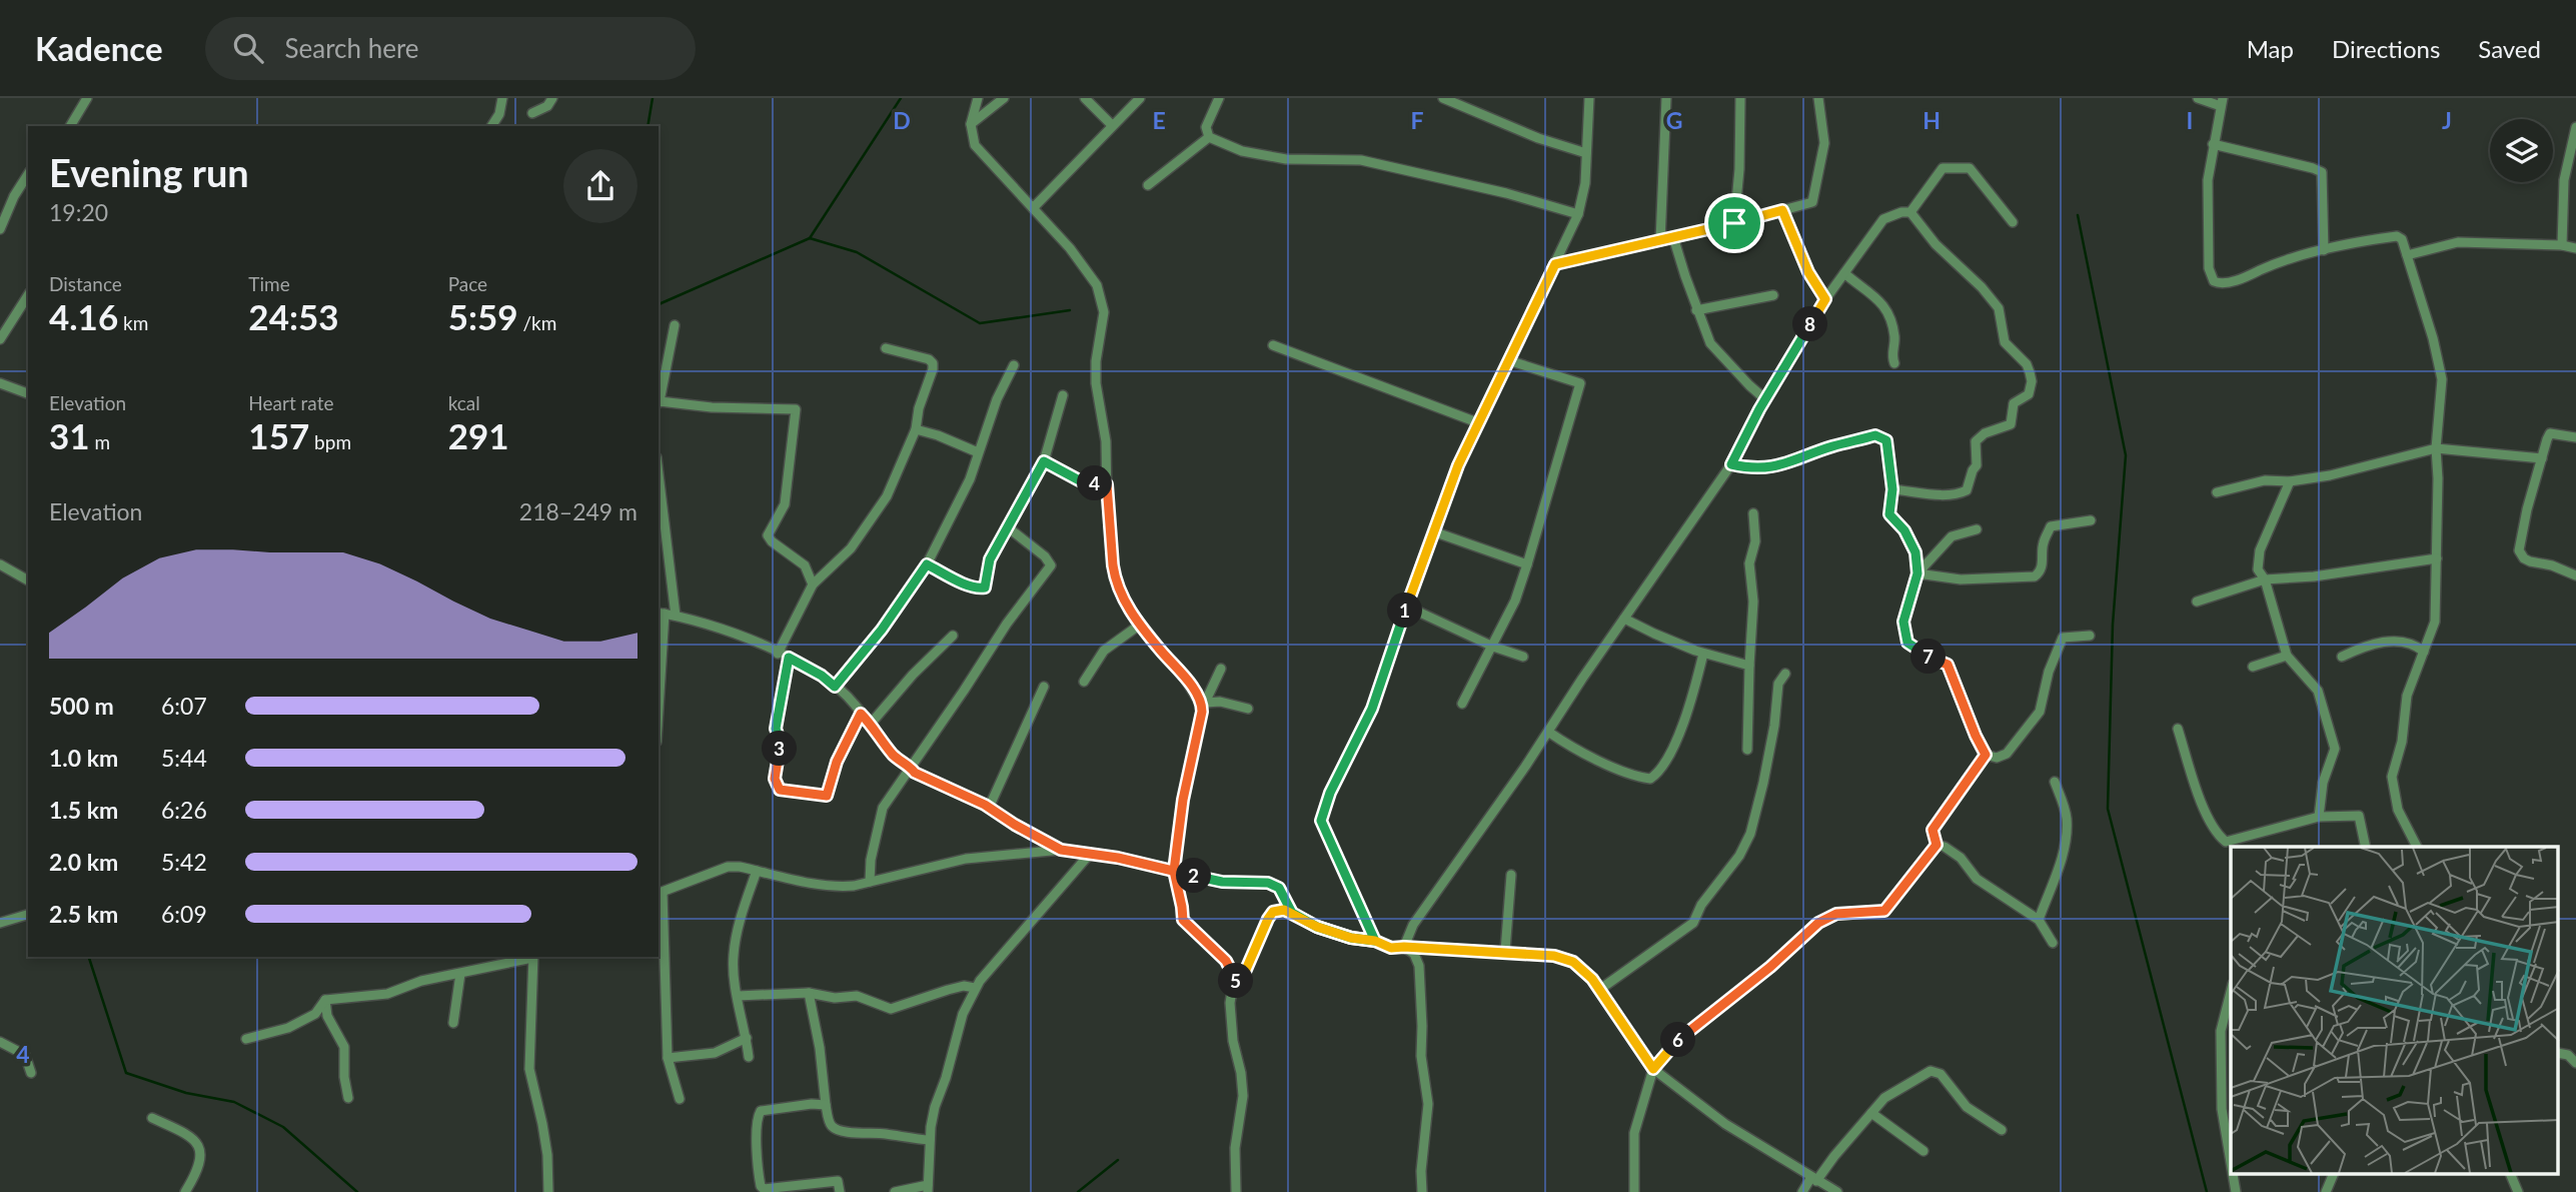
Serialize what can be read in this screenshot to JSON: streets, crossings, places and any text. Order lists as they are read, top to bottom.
{
  "page": {
    "header": "Kadence",
    "search": "Search here",
    "nav": ["Map", "Directions", "Saved"],
    "heading": ["Evening run", "19:20"],
    "stats": [
      ["Distance", "4.16 km"],
      ["Time", "24:53"],
      ["Pace", "5:59 /km"],
      ["Elevation", "31 m"],
      ["Heart rate", "157 bpm"],
      ["kcal", "291"]
    ],
    "pins": [
      "8",
      "4",
      "1",
      "7",
      "3",
      "2",
      "5",
      "6"
    ],
    "chart": ["Elevation", "218–249 m"],
    "list": [
      {
        "name": "500 m",
        "note": "6:07"
      },
      {
        "name": "1.0 km",
        "note": "5:44"
      },
      {
        "name": "1.5 km",
        "note": "6:26"
      },
      {
        "name": "2.0 km",
        "note": "5:42"
      },
      {
        "name": "2.5 km",
        "note": "6:09"
      }
    ]
  },
  "grid": {
    "columns": [
      "D",
      "E",
      "F",
      "G",
      "H",
      "I",
      "J"
    ],
    "rows": ["4"]
  }
}
